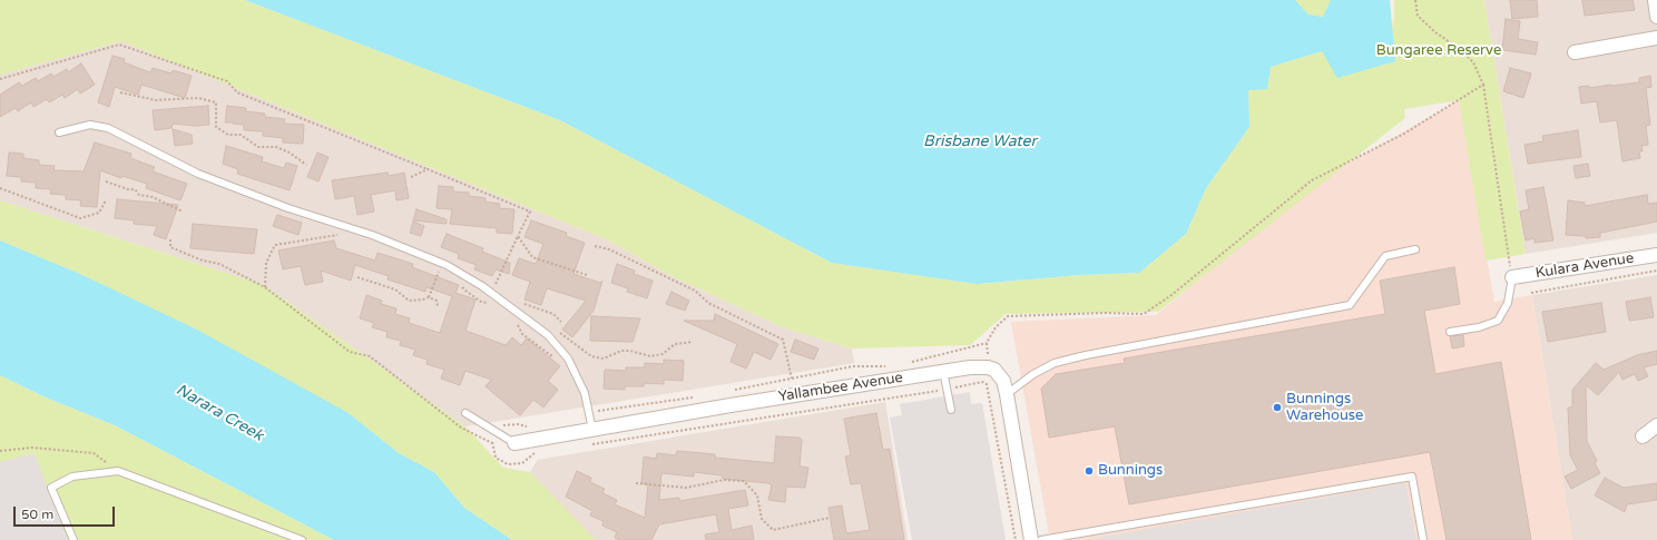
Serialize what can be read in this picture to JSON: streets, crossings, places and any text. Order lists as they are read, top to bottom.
{
  "streets": {
    "street": ["Kulara Avenue", "Yallambee Avenue"]
  },
  "water": ["Brisbane Water", "Narara Creek"],
  "parks": ["Bungaree Reserve"],
  "places": ["Bunnings Warehouse", "Bunnings"],
  "scale_bar": "50 m"
}
